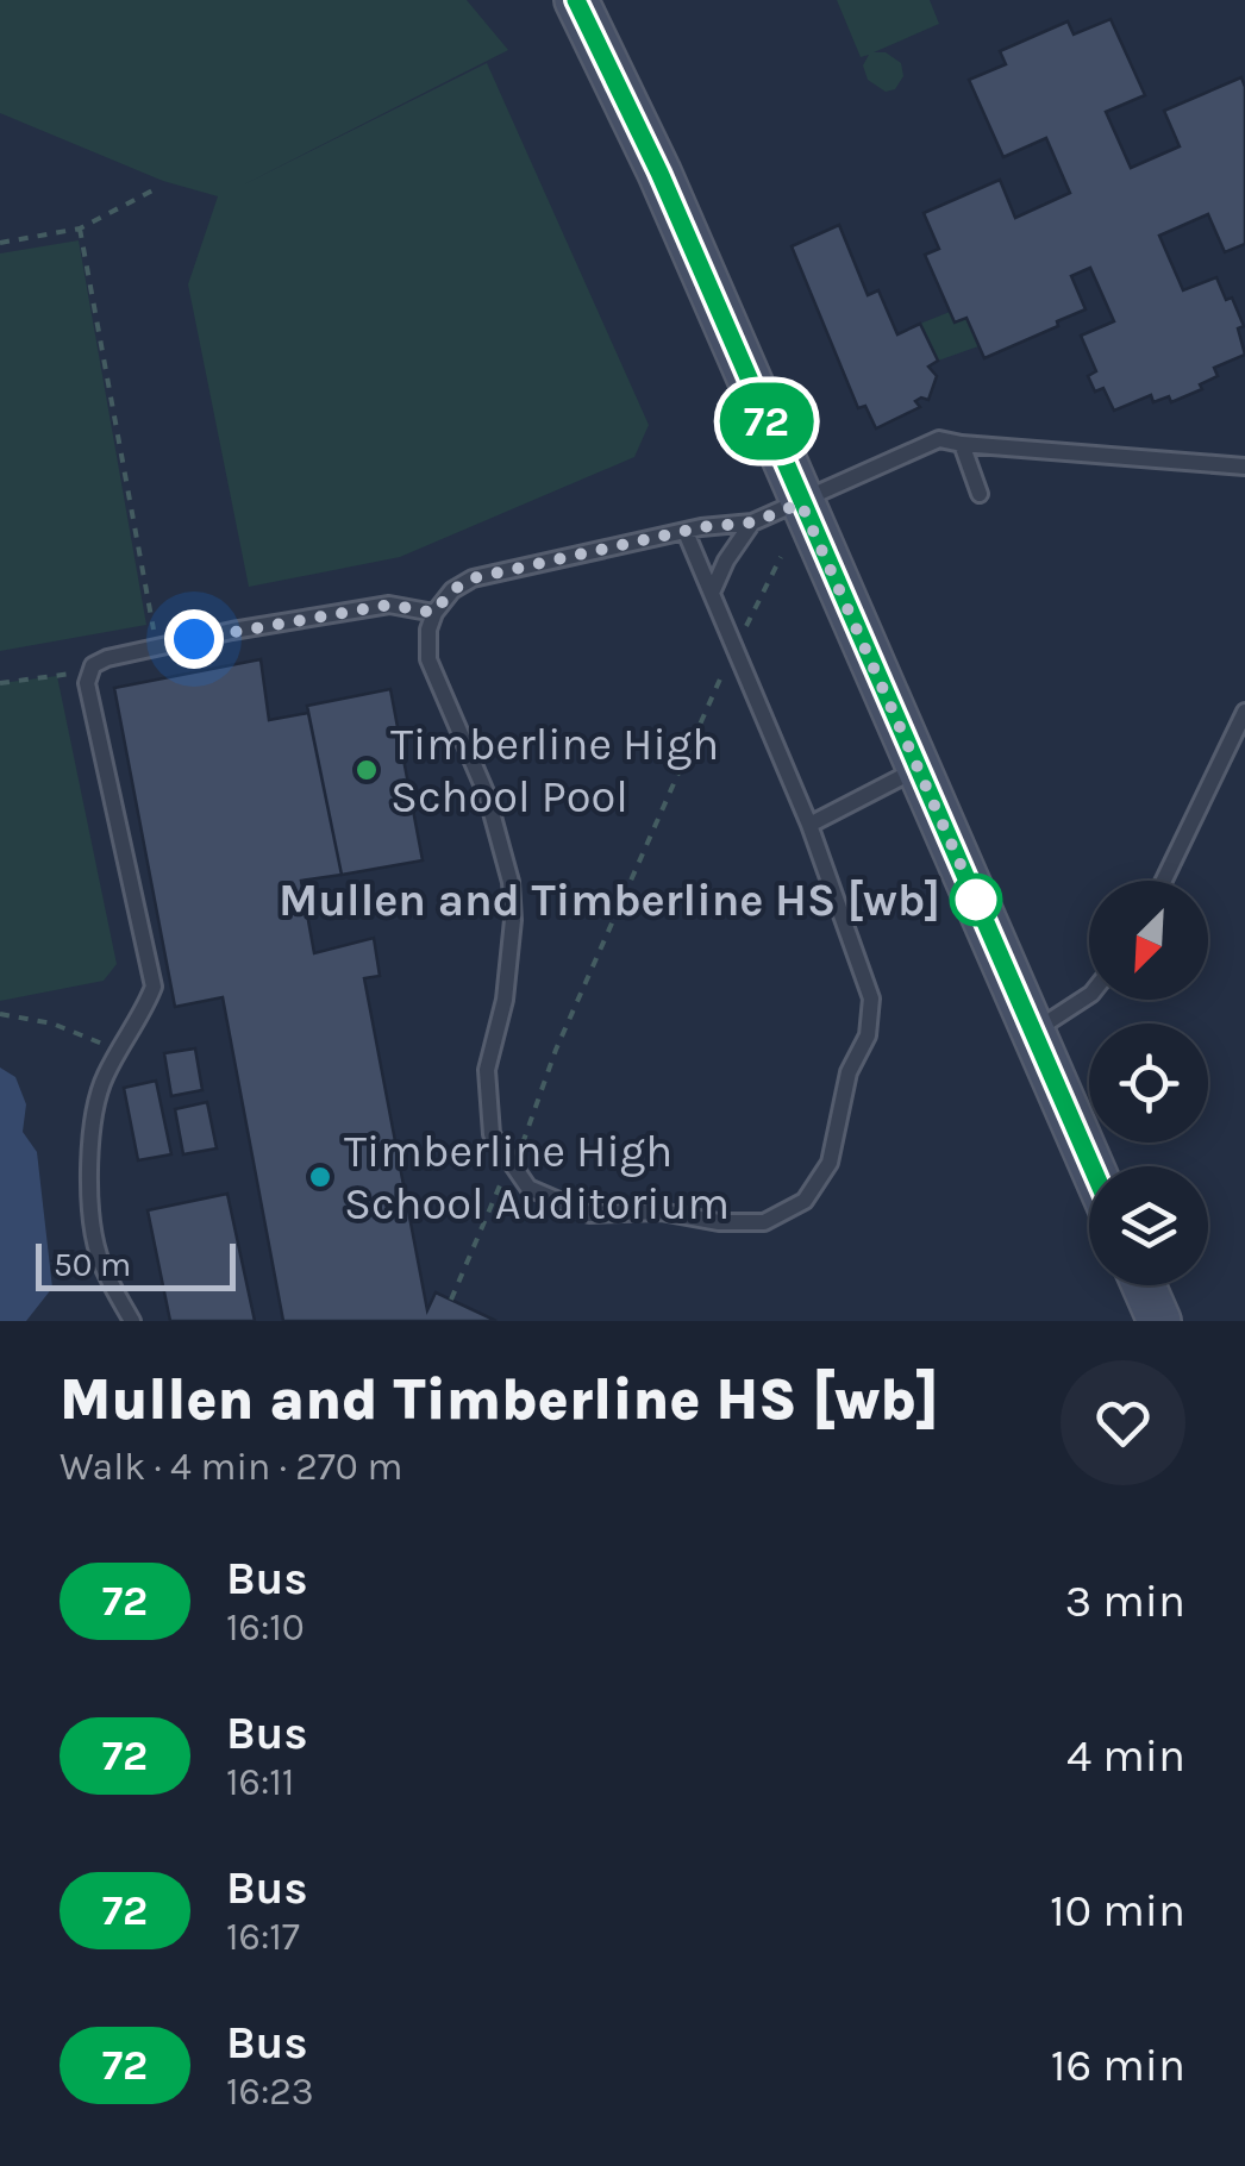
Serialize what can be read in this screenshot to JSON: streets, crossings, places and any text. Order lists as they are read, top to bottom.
{
  "places": ["Timberline High School Pool", "Mullen and Timberline HS [wb]", "Timberline High School Auditorium"],
  "lines": ["bus line 72"],
  "scale_bar": "50 m",
  "north": "bottom left",
  "page": {
    "on_map": "72",
    "scale": "50 m",
    "heading": ["Mullen and Timberline HS [wb]", "Walk · 4 min · 270 m"],
    "list": [
      {
        "mark": "72",
        "name": "Bus",
        "note": "16:10",
        "value": "3 min"
      },
      {
        "mark": "72",
        "name": "Bus",
        "note": "16:11",
        "value": "4 min"
      },
      {
        "mark": "72",
        "name": "Bus",
        "note": "16:17",
        "value": "10 min"
      },
      {
        "mark": "72",
        "name": "Bus",
        "note": "16:23",
        "value": "16 min"
      }
    ]
  }
}
